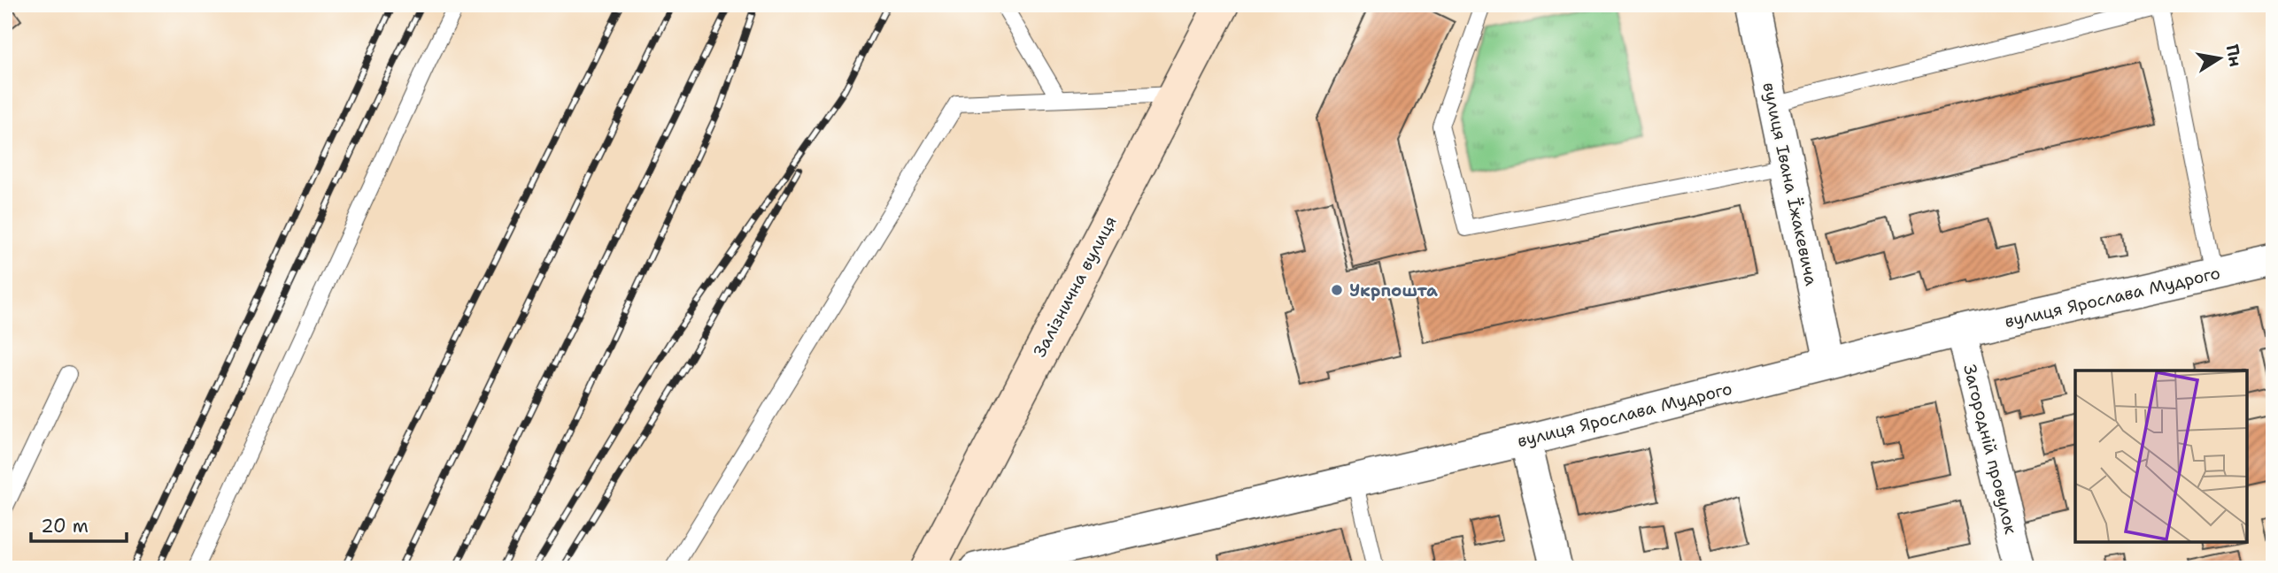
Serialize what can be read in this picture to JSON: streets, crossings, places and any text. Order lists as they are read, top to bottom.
{
  "streets": {
    "main road": ["Залізнична вулиця"],
    "street": ["вулиця Івана Їжакевича", "вулиця Ярослава Мудрого", "Загородній провулок"]
  },
  "crossings": [
    ["вулиця Івана Їжакевича", "вулиця Ярослава Мудрого"],
    ["вулиця Ярослава Мудрого", "Загородній провулок"]
  ],
  "places": ["Укрпошта"],
  "scale_bar": "20 m",
  "north": "right"
}
